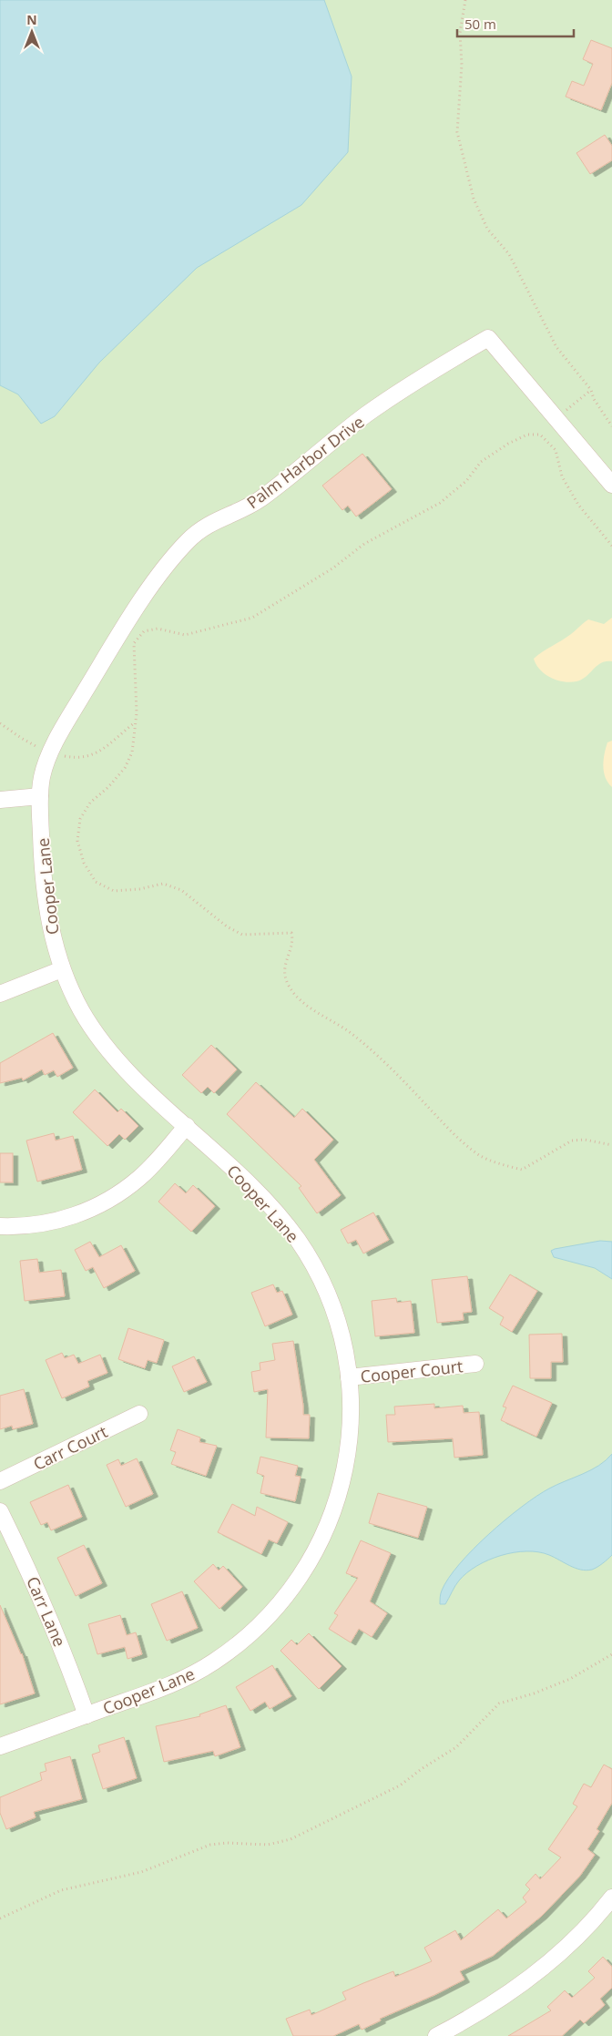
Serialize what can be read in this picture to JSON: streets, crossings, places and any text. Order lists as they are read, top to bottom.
{
  "streets": {
    "street": [
      "Palm Harbor Drive",
      "Cooper Lane",
      "Cooper Court",
      "Carr Court",
      "Carr Lane"
    ]
  },
  "crossings": [
    ["Palm Harbor Drive", "Cooper Lane"],
    ["Cooper Lane", "Cooper Court"],
    ["Cooper Lane", "Carr Lane"]
  ],
  "scale_bar": "50 m",
  "north": "top"
}
